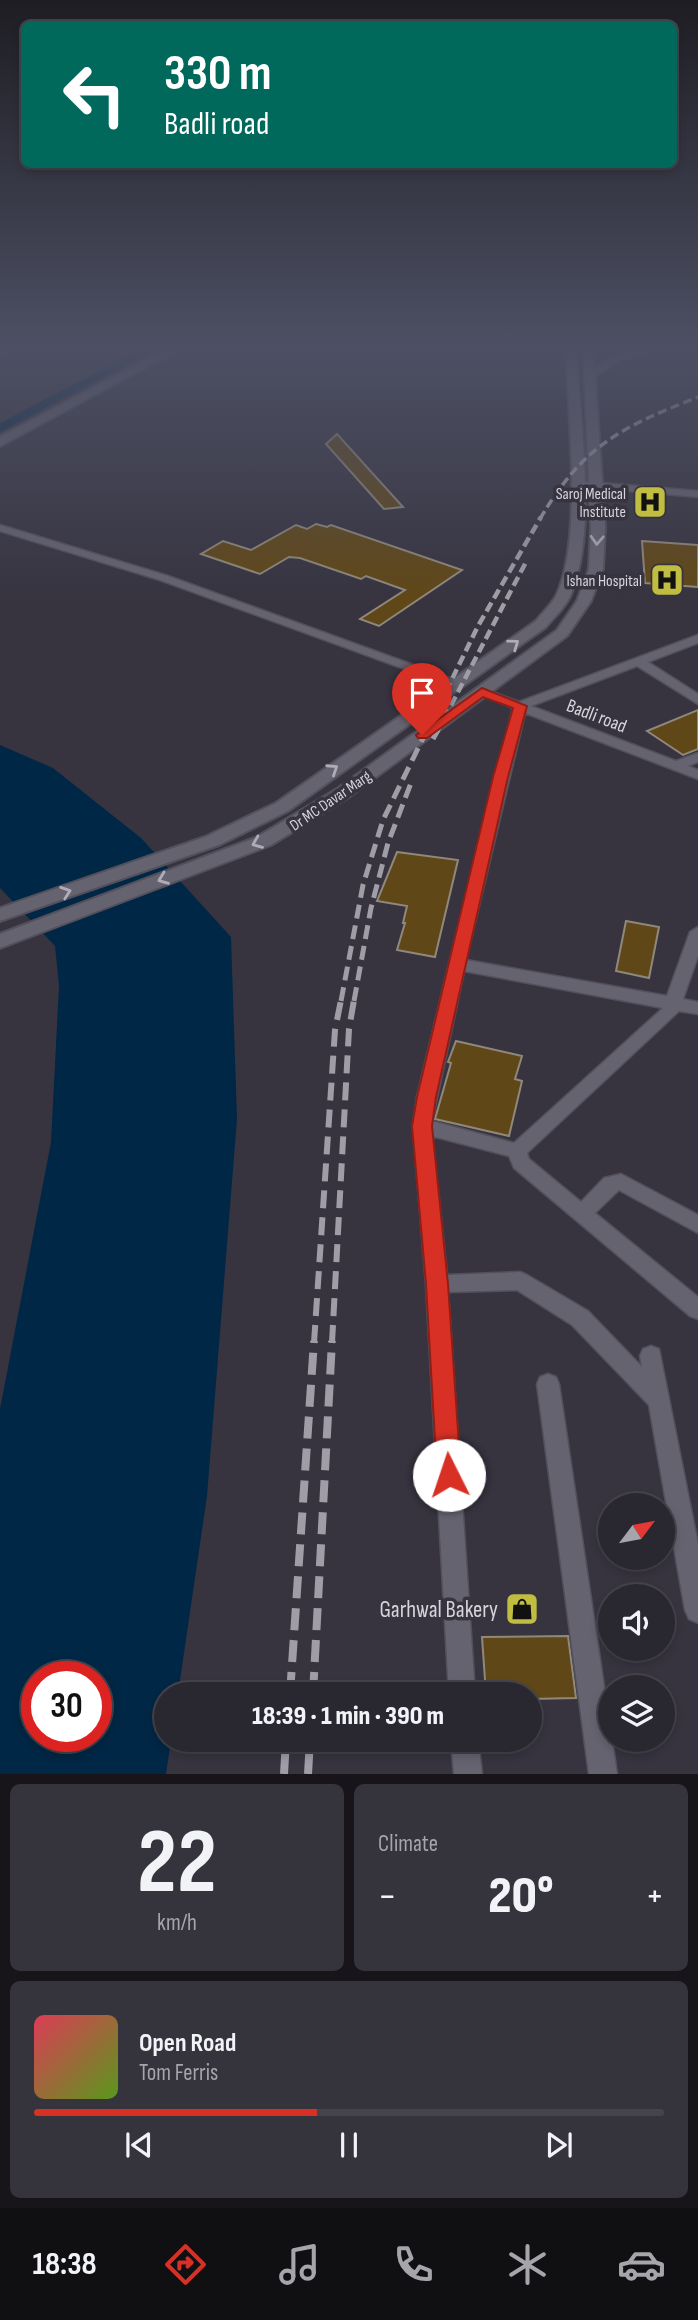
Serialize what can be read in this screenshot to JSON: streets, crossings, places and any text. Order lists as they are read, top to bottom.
{
  "streets": {
    "street": ["Badli road", "Dr MC Davar Marg"]
  },
  "crossings": [
    ["Badli road", "Dr MC Davar Marg"]
  ],
  "places": {
    "hospital": ["Saroj Medical Institute", "Ishan Hospital"],
    "shop": ["Garhwal Bakery"]
  },
  "north": "top right",
  "page": {
    "turn": ["330 m", "Badli road"],
    "limit": "30",
    "trip": "18:39 · 1 min · 390 m",
    "tile": [
      ["22", "km/h"],
      "Climate"
    ],
    "heat": ["−", "20°", "+"],
    "song": ["Open Road", "Tom Ferris"],
    "tabs": "18:38"
  }
}
